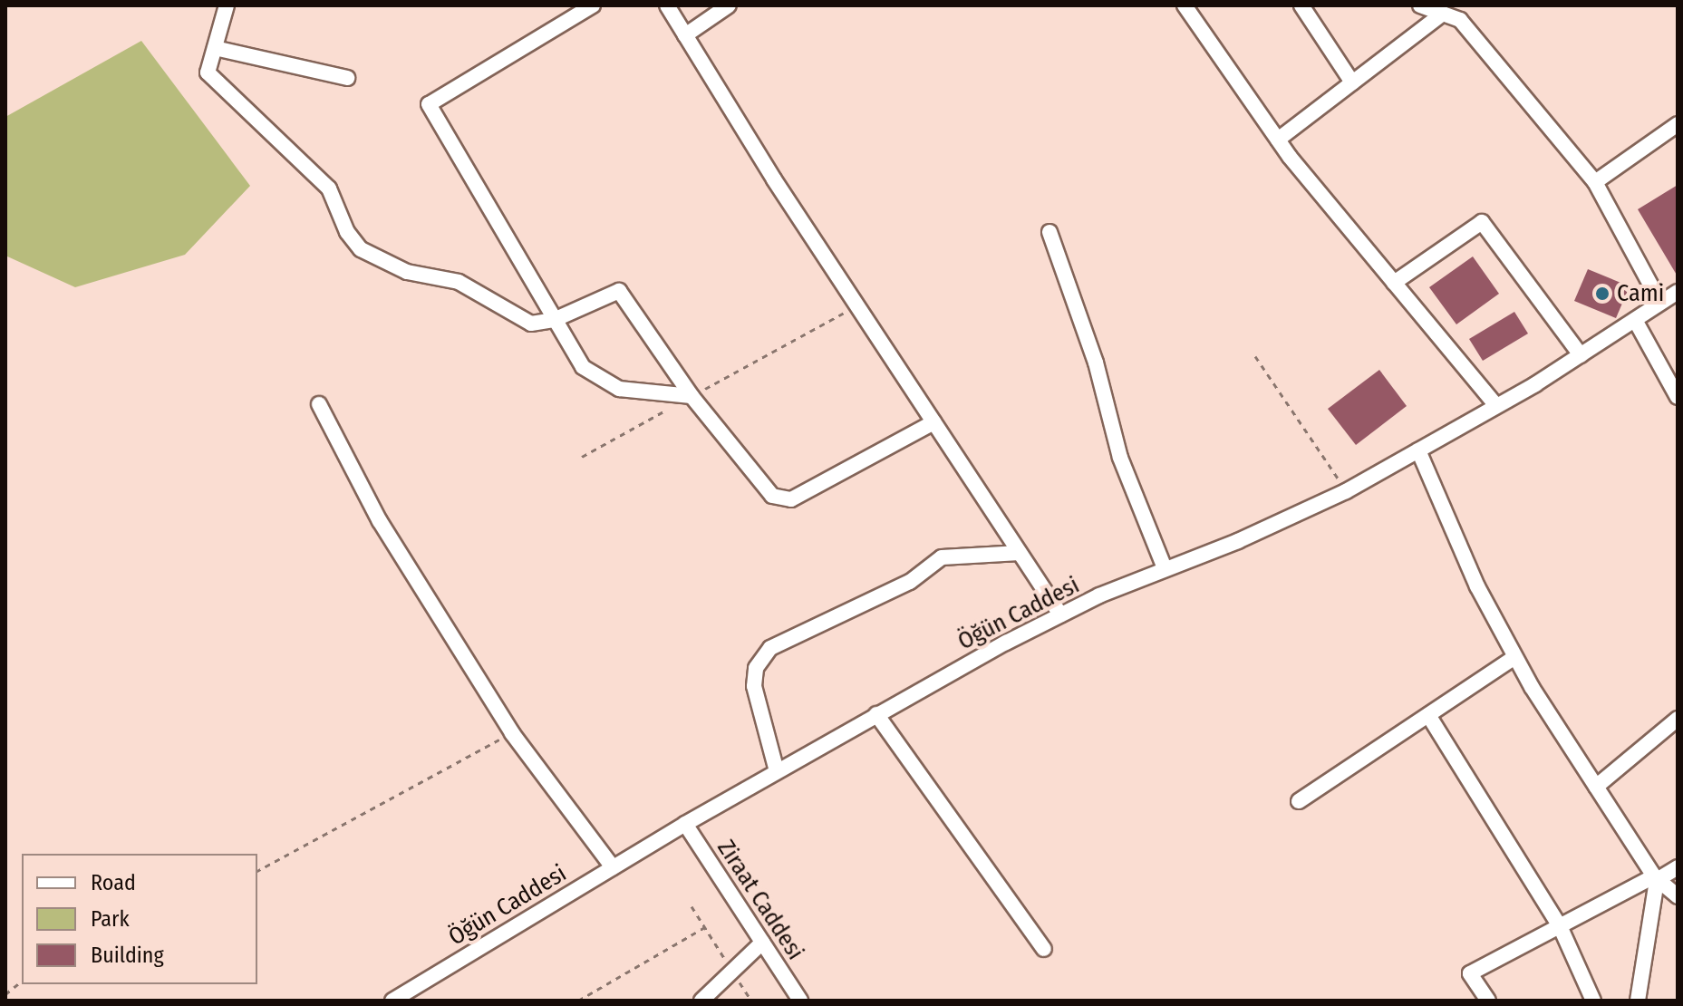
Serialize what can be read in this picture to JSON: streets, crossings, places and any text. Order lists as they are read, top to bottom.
{
  "streets": {
    "street": ["Öğün Caddesi", "Ziraat Caddesi"]
  },
  "crossings": [
    ["Öğün Caddesi", "Ziraat Caddesi"]
  ],
  "places": ["Cami"],
  "legend": ["Road", "Park", "Building"]
}
